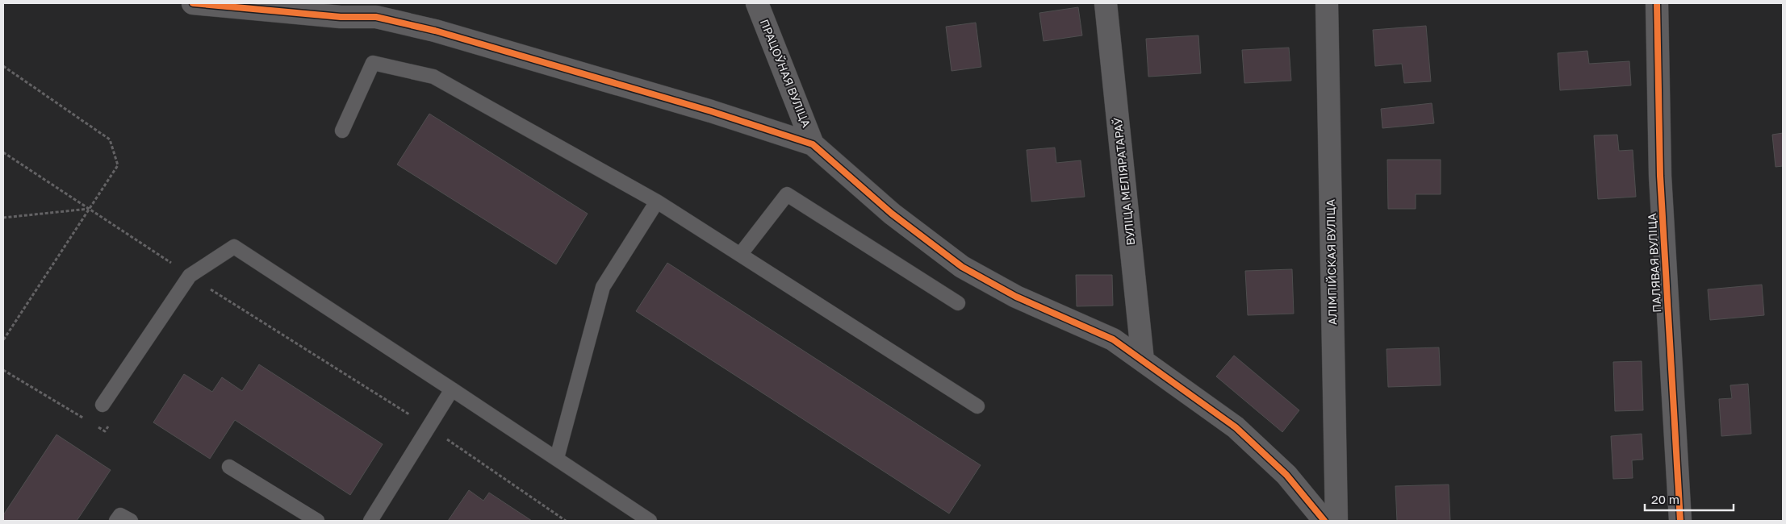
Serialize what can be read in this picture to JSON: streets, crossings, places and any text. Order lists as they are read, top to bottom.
{
  "streets": {
    "street": [
      "ПРАЦОЎНАЯ ВУЛІЦА",
      "ВУЛІЦА МЕЛІЯРАТАРАЎ",
      "АЛІМПІЙСКАЯ ВУЛІЦА",
      "ПАЛЯВАЯ ВУЛІЦА"
    ]
  },
  "scale_bar": "20 m"
}
